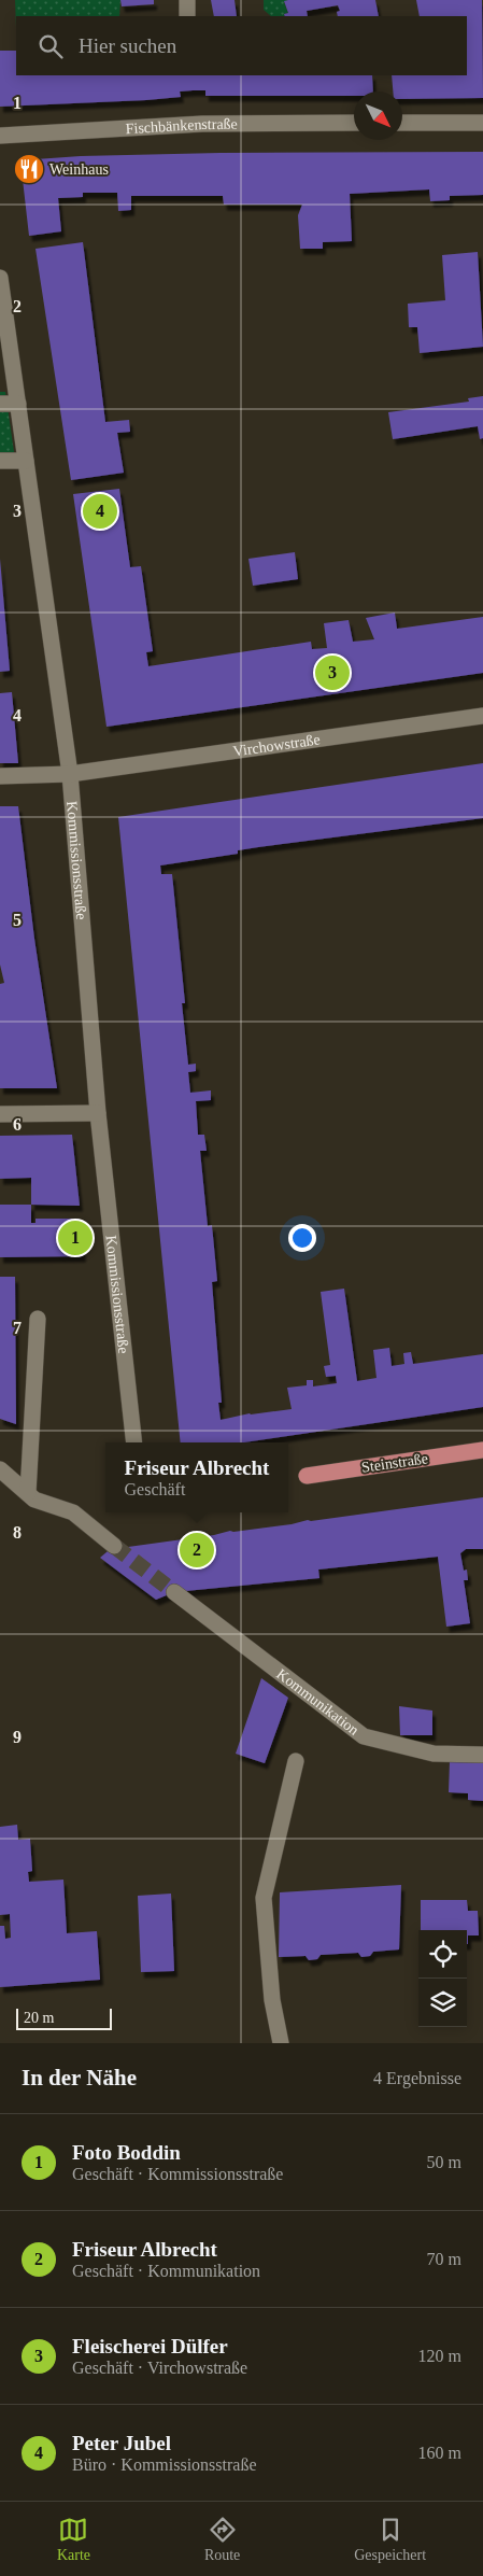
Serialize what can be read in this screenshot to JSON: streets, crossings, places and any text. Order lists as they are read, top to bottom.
{
  "streets": {
    "main road": ["Steinstraße"],
    "street": [
      "Fischbänkenstraße",
      "Virchowstraße",
      "Kommissionsstraße",
      "Kommunikation"
    ]
  },
  "crossings": [
    ["Virchowstraße", "Kommissionsstraße"]
  ],
  "places": {
    "restaurant": ["Weinhaus"]
  },
  "scale_bar": "20 m",
  "north": "bottom right",
  "page": {
    "search": "Hier suchen",
    "pins": [
      "4",
      "3",
      "1",
      "2"
    ],
    "popup": ["Friseur Albrecht", "Geschäft"],
    "scale": "20 m",
    "heading": ["In der Nähe", "4 Ergebnisse"],
    "list": [
      {
        "mark": "1",
        "name": "Foto Boddin",
        "note": "Geschäft · Kommissionsstraße",
        "value": "50 m"
      },
      {
        "mark": "2",
        "name": "Friseur Albrecht",
        "note": "Geschäft · Kommunikation",
        "value": "70 m"
      },
      {
        "mark": "3",
        "name": "Fleischerei Dülfer",
        "note": "Geschäft · Virchowstraße",
        "value": "120 m"
      },
      {
        "mark": "4",
        "name": "Peter Jubel",
        "note": "Büro · Kommissionsstraße",
        "value": "160 m"
      }
    ],
    "nav": ["Karte", "Route", "Gespeichert"]
  },
  "grid": {
    "rows": [
      "1",
      "2",
      "3",
      "4",
      "5",
      "6",
      "7",
      "8",
      "9"
    ]
  }
}
